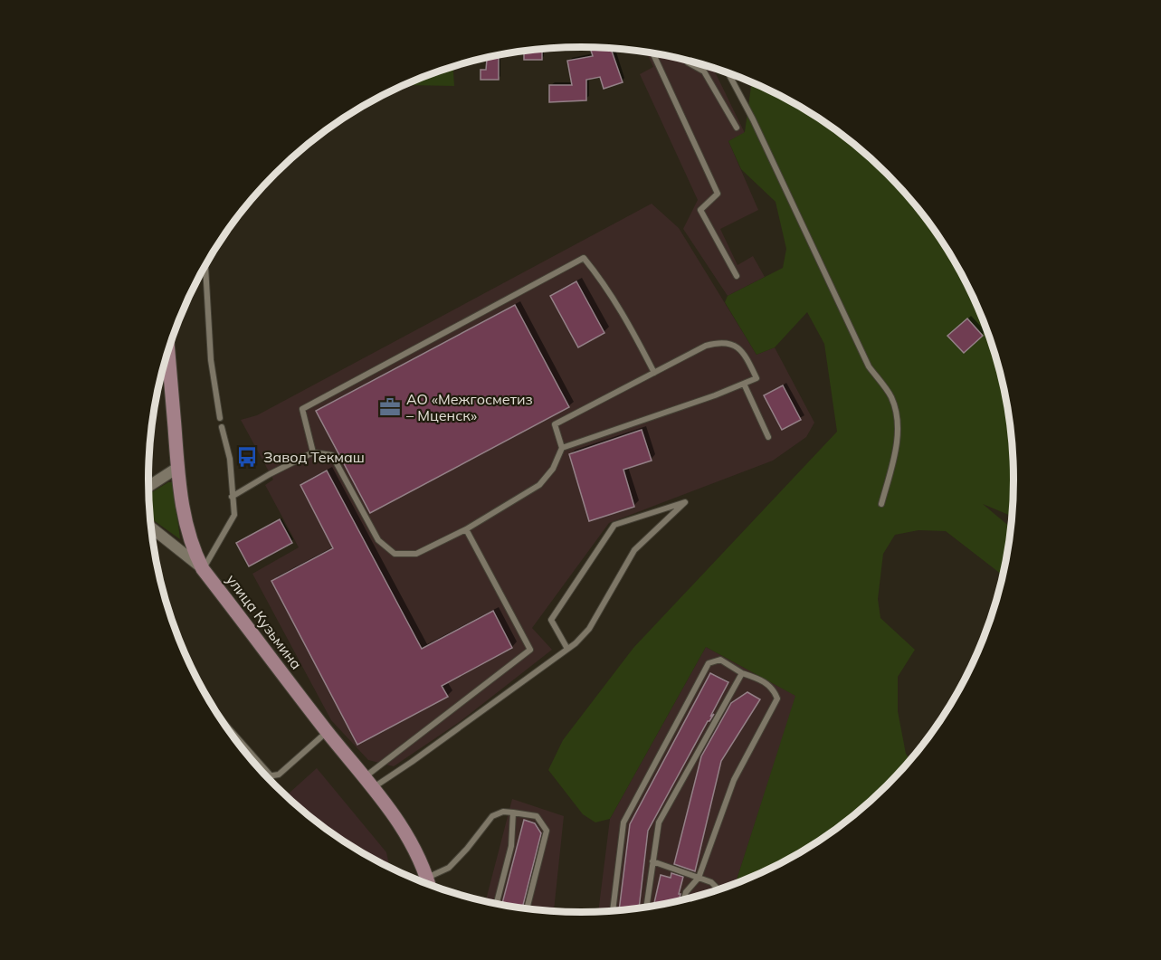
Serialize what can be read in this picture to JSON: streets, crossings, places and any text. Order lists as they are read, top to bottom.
{
  "streets": {
    "main road": ["улица Кузьмина"]
  },
  "places": {
    "office": ["АО «Межгосметиз – Мценск»"],
    "bus stop": ["Завод Текмаш"]
  }
}
